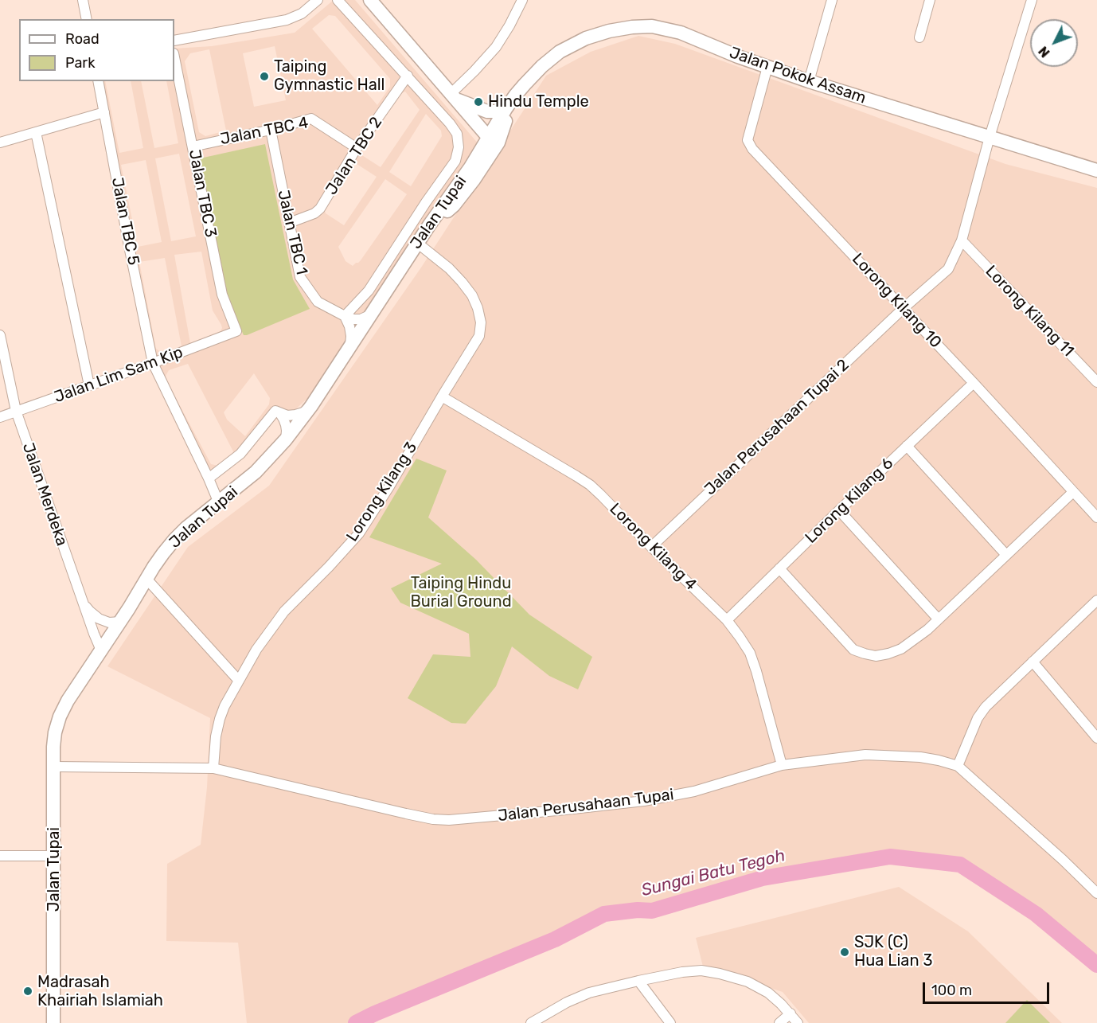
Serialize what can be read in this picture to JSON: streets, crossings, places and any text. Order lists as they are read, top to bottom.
{
  "streets": {
    "main road": ["Jalan Pokok Assam", "Jalan Tupai"],
    "street": [
      "Jalan TBC 4",
      "Jalan TBC 2",
      "Jalan TBC 3",
      "Jalan TBC 5",
      "Jalan TBC 1",
      "Lorong Kilang 10",
      "Lorong Kilang 11",
      "Jalan Lim Sam Kip",
      "Jalan Perusahaan Tupai 2",
      "Lorong Kilang 3",
      "Jalan Merdeka",
      "Lorong Kilang 6",
      "Lorong Kilang 4",
      "Jalan Perusahaan Tupai"
    ]
  },
  "crossings": [
    ["Jalan Pokok Assam", "Jalan Tupai"],
    ["Jalan Pokok Assam", "Lorong Kilang 10"],
    ["Jalan Pokok Assam", "Jalan Perusahaan Tupai 2"],
    ["Jalan TBC 4", "Jalan TBC 2"],
    ["Jalan TBC 4", "Jalan TBC 3"],
    ["Jalan TBC 4", "Jalan TBC 1"],
    ["Jalan TBC 2", "Jalan TBC 1"],
    ["Jalan TBC 3", "Jalan Lim Sam Kip"],
    ["Jalan Tupai", "Jalan TBC 5"],
    ["Jalan Tupai", "Lorong Kilang 3"],
    ["Jalan Tupai", "Jalan Merdeka"],
    ["Jalan Tupai", "Jalan Perusahaan Tupai"],
    ["Jalan TBC 5", "Jalan Lim Sam Kip"],
    ["Lorong Kilang 10", "Jalan Perusahaan Tupai 2"],
    ["Lorong Kilang 10", "Lorong Kilang 6"],
    ["Lorong Kilang 11", "Jalan Perusahaan Tupai 2"],
    ["Jalan Lim Sam Kip", "Jalan Merdeka"],
    ["Jalan Perusahaan Tupai 2", "Lorong Kilang 4"],
    ["Lorong Kilang 3", "Lorong Kilang 4"],
    ["Lorong Kilang 3", "Jalan Perusahaan Tupai"],
    ["Lorong Kilang 6", "Lorong Kilang 4"],
    ["Lorong Kilang 4", "Jalan Perusahaan Tupai"]
  ],
  "water": ["Sungai Batu Tegoh"],
  "parks": ["Taiping Hindu Burial Ground"],
  "places": [
    "Taiping Gymnastic Hall",
    "Hindu Temple",
    "SJK (C) Hua Lian 3",
    "Madrasah Khairiah Islamiah"
  ],
  "legend": ["Road", "Park"],
  "scale_bar": "100 m",
  "north": "bottom left"
}
